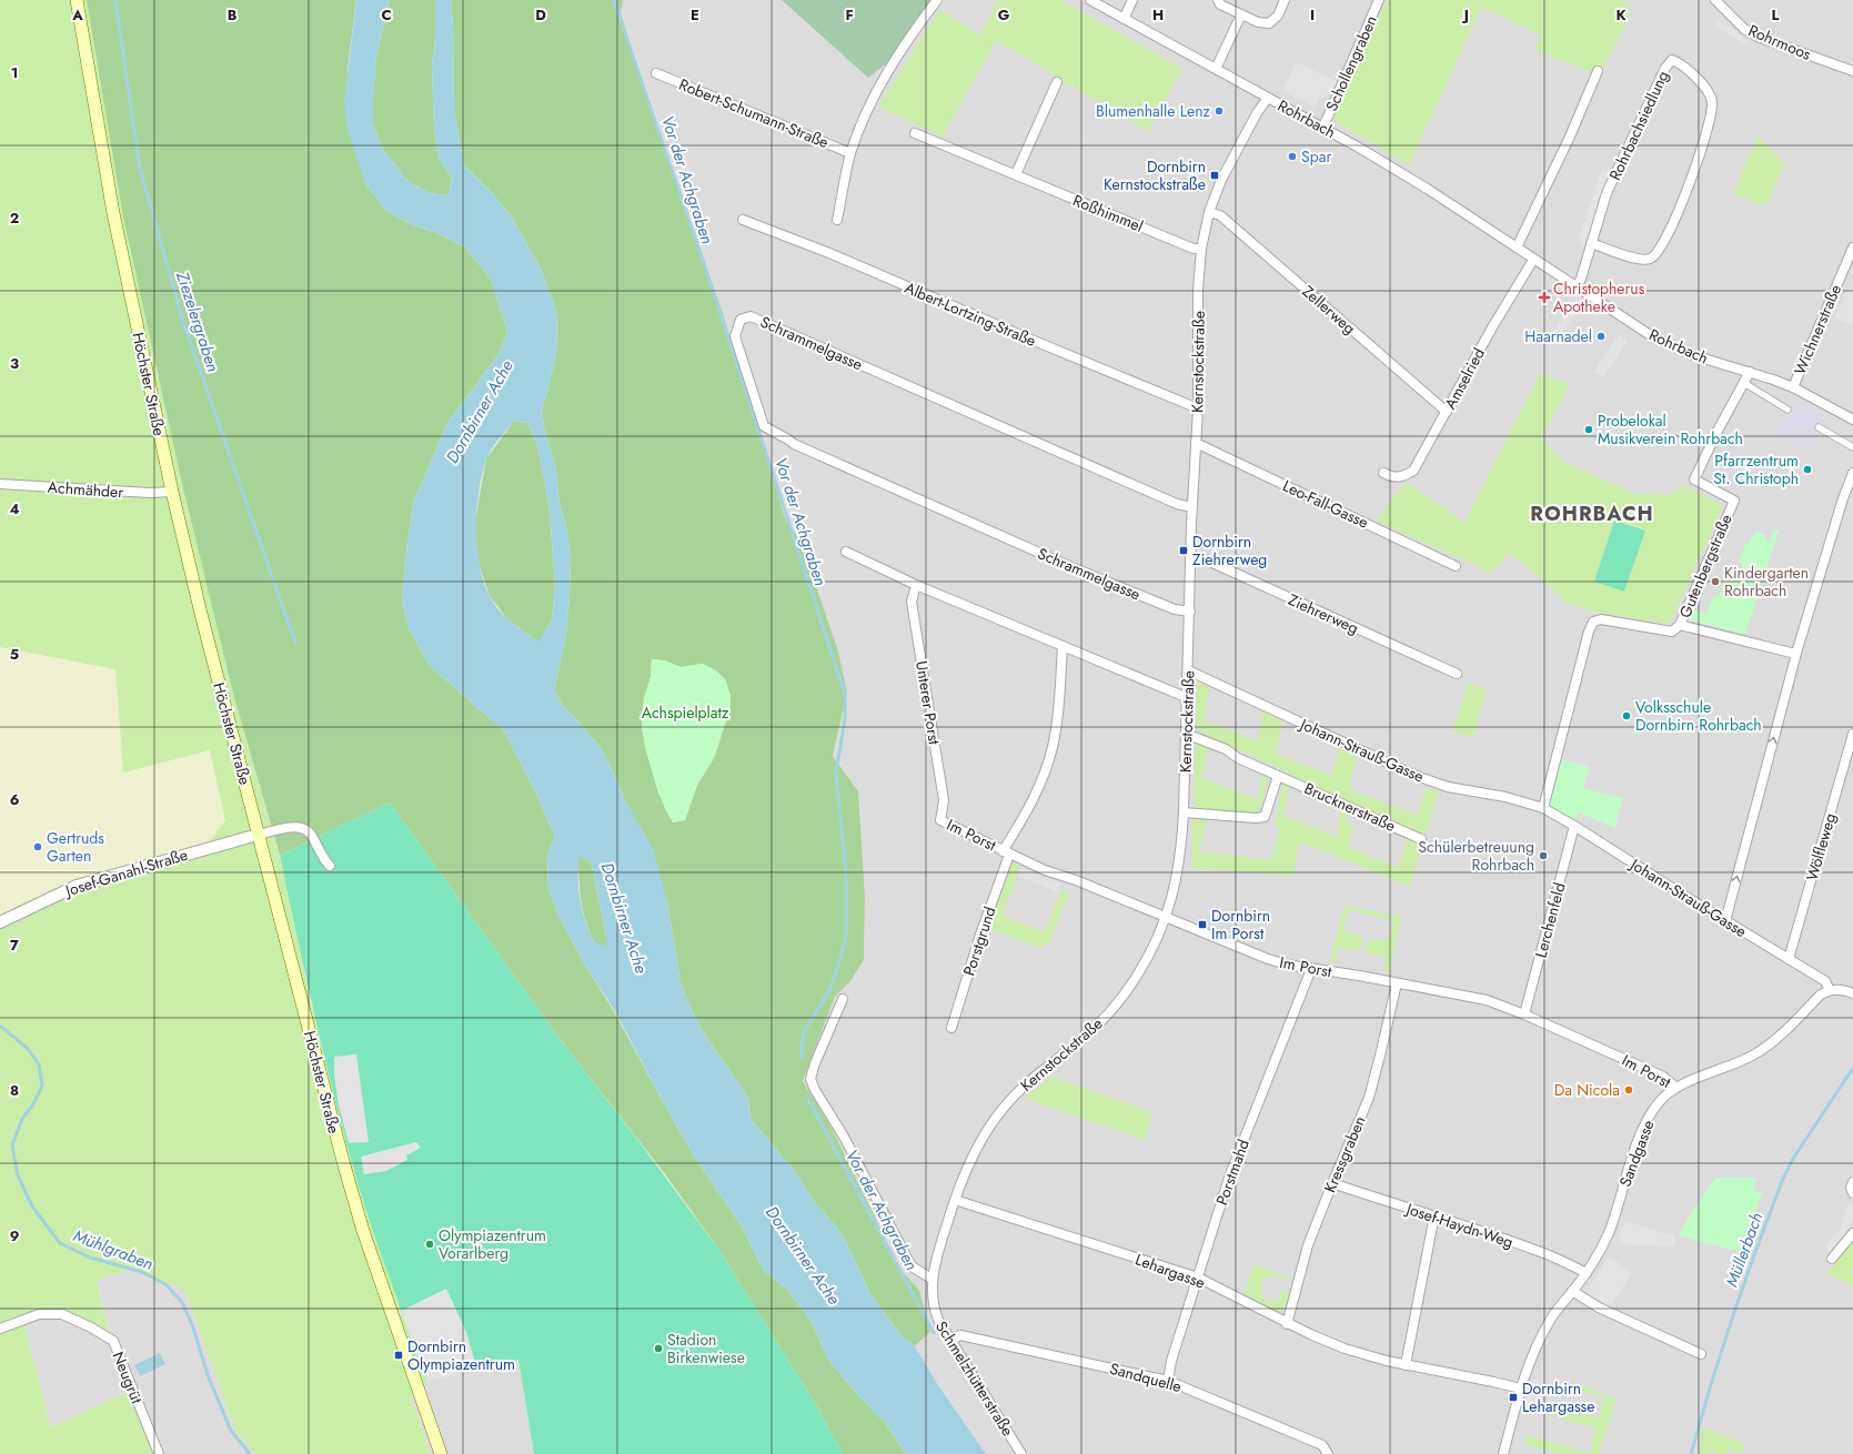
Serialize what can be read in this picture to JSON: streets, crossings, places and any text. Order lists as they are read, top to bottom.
{
  "streets": {
    "main road": ["Höchster Straße"],
    "street": [
      "Rohrmoos",
      "Schollengraben",
      "Robert-Schumann-Straße",
      "Rohrbach",
      "Rohrbachsiedlung",
      "Roßhimmel",
      "Zellerweg",
      "Albert-Lortzing-Straße",
      "Wichnerstraße",
      "Schrammelgasse",
      "Kernstockstraße",
      "Amselried",
      "Achmähder",
      "Leo-Fall-Gasse",
      "Gutenbergstraße",
      "Ziehrerweg",
      "Unterer Porst",
      "Johann-Strauß-Gasse",
      "Brucknerstraße",
      "Im Porst",
      "Wölfleweg",
      "Josef-Ganahl-Straße",
      "Lerchenfeld",
      "Porstgrund",
      "Sandgasse",
      "Kressgraben",
      "Porstmahd",
      "Josef-Haydn-Weg",
      "Lehargasse",
      "Neugrüt",
      "Sandquelle",
      "Schmelzhütterstraße"
    ]
  },
  "crossings": [
    ["Schollengraben", "Rohrbach"],
    ["Rohrbach", "Rohrbachsiedlung"],
    ["Rohrbach", "Wichnerstraße"],
    ["Rohrbach", "Kernstockstraße"],
    ["Rohrbach", "Amselried"],
    ["Rohrbach", "Gutenbergstraße"],
    ["Roßhimmel", "Kernstockstraße"],
    ["Zellerweg", "Kernstockstraße"],
    ["Zellerweg", "Amselried"],
    ["Albert-Lortzing-Straße", "Kernstockstraße"],
    ["Schrammelgasse", "Kernstockstraße"],
    ["Kernstockstraße", "Leo-Fall-Gasse"],
    ["Kernstockstraße", "Ziehrerweg"],
    ["Kernstockstraße", "Johann-Strauß-Gasse"],
    ["Kernstockstraße", "Brucknerstraße"],
    ["Kernstockstraße", "Im Porst"],
    ["Kernstockstraße", "Lehargasse"],
    ["Kernstockstraße", "Schmelzhütterstraße"],
    ["Höchster Straße", "Achmähder"],
    ["Höchster Straße", "Josef-Ganahl-Straße"],
    ["Unterer Porst", "Im Porst"],
    ["Johann-Strauß-Gasse", "Wölfleweg"],
    ["Johann-Strauß-Gasse", "Lerchenfeld"],
    ["Johann-Strauß-Gasse", "Sandgasse"],
    ["Im Porst", "Lerchenfeld"],
    ["Im Porst", "Porstgrund"],
    ["Im Porst", "Sandgasse"],
    ["Im Porst", "Kressgraben"],
    ["Im Porst", "Porstmahd"],
    ["Sandgasse", "Josef-Haydn-Weg"],
    ["Sandgasse", "Lehargasse"],
    ["Kressgraben", "Josef-Haydn-Weg"],
    ["Kressgraben", "Lehargasse"],
    ["Porstmahd", "Lehargasse"],
    ["Porstmahd", "Sandquelle"],
    ["Sandquelle", "Schmelzhütterstraße"]
  ],
  "districts": ["ROHRBACH"],
  "water": [
    "Vor der Achgraben",
    "Ziezelergraben",
    "Dornbirner Ache",
    "Mühlgraben",
    "Müllerbach"
  ],
  "parks": ["Achspielplatz"],
  "places": {
    "other": [
      "Blumenhalle Lenz",
      "Spar",
      "Haarnadel",
      "Probelokal Musikverein Rohrbach",
      "Pfarrzentrum St. Christoph",
      "Kindergarten Rohrbach",
      "Volksschule Dornbirn Rohrbach",
      "Gertruds Garten",
      "Schülerbetreuung Rohrbach",
      "Da Nicola",
      "Olympiazentrum Vorarlberg",
      "Stadion Birkenwiese"
    ],
    "transit": [
      "Dornbirn Kernstockstraße",
      "Dornbirn Ziehrerweg",
      "Dornbirn Im Porst",
      "Dornbirn Olympiazentrum",
      "Dornbirn Lehargasse"
    ],
    "health": ["Christopherus Apotheke"]
  },
  "grid": {
    "columns": [
      "A",
      "B",
      "C",
      "D",
      "E",
      "F",
      "G",
      "H",
      "I",
      "J",
      "K",
      "L"
    ],
    "rows": [
      "1",
      "2",
      "3",
      "4",
      "5",
      "6",
      "7",
      "8",
      "9"
    ]
  }
}
